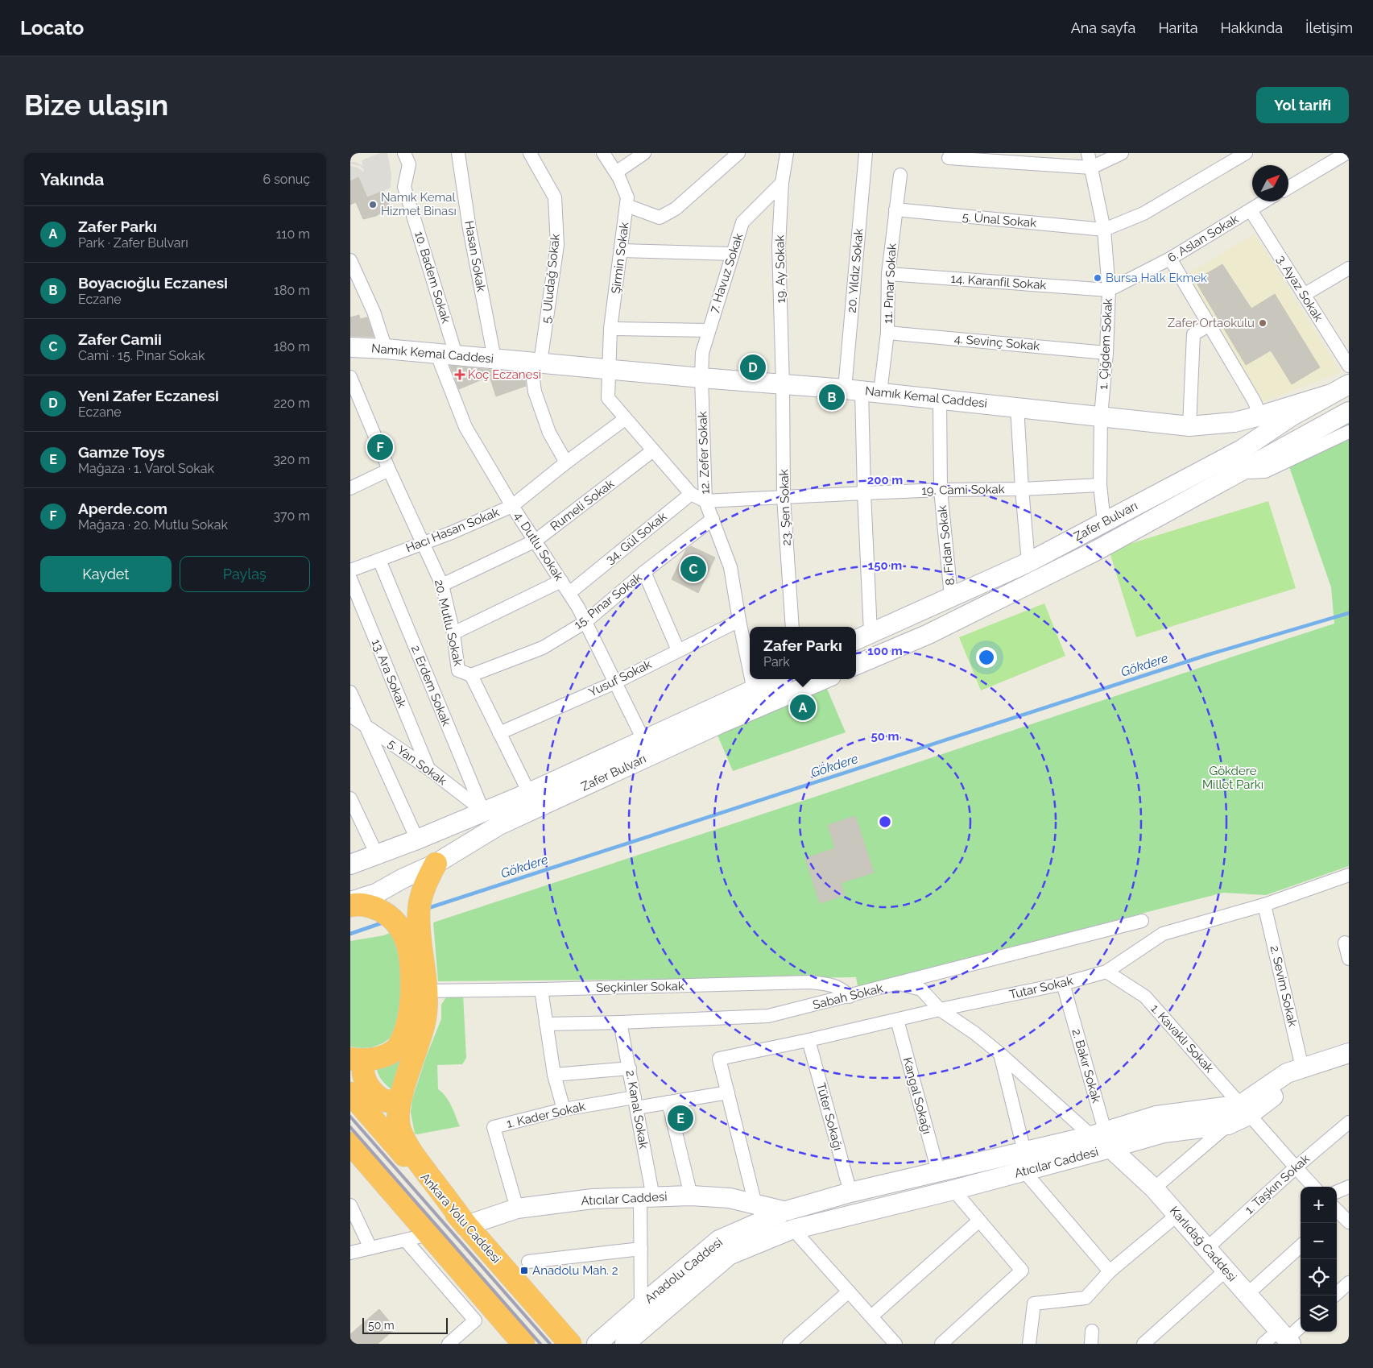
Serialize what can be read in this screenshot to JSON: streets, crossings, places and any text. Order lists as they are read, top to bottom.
{
  "streets": {
    "highway": ["Ankara Yolu Caddesi"],
    "main road": [
      "Namık Kemal Caddesi",
      "Zafer Bulvarı",
      "Atıcılar Caddesi",
      "Karlıdağ Caddesi",
      "Anadolu Caddesi"
    ],
    "street": [
      "5. Ünal Sokak",
      "6. Aslan Sokak",
      "Hasan Sokak",
      "Şirmin Sokak",
      "19. Ay Sokak",
      "20. Yıldız Sokak",
      "7. Havuz Sokak",
      "10. Badem Sokak",
      "5. Uludağ Sokak",
      "14. Karanfil Sokak",
      "11. Pınar Sokak",
      "3. Ayaz Sokak",
      "4. Sevinç Sokak",
      "1. Çiğdem Sokak",
      "12. Zefer Sokak",
      "19. Cami Sokak",
      "Rumeli Sokak",
      "23. Şen Sokak",
      "Hacı Hasan Sokak",
      "34. Gül Sokak",
      "8. Fidan Sokak",
      "4. Dutlu Sokak",
      "15. Pınar Sokak",
      "20. Mutlu Sokak",
      "13. Ara Sokak",
      "Yusuf Sokak",
      "2. Erdem Sokak",
      "5. Yan Sokak",
      "2. Sevim Sokak",
      "Seçkinler Sokak",
      "Tutar Sokak",
      "Sabah Sokak",
      "1. Kavaklı Sokak",
      "2. Bakır Sokak",
      "Kangal Sokağı",
      "2. Kanal Sokak",
      "1. Kader Sokak",
      "Tüter Sokağı",
      "1. Taşkın Sokak"
    ]
  },
  "crossings": [
    ["5. Ünal Sokak", "11. Pınar Sokak"],
    ["5. Ünal Sokak", "1. Çiğdem Sokak"],
    ["6. Aslan Sokak", "14. Karanfil Sokak"],
    ["6. Aslan Sokak", "3. Ayaz Sokak"],
    ["6. Aslan Sokak", "1. Çiğdem Sokak"],
    ["Hasan Sokak", "Namık Kemal Caddesi"],
    ["Şirmin Sokak", "Namık Kemal Caddesi"],
    ["Şirmin Sokak", "Rumeli Sokak"],
    ["Şirmin Sokak", "Hacı Hasan Sokak"],
    ["Şirmin Sokak", "34. Gül Sokak"],
    ["19. Ay Sokak", "7. Havuz Sokak"],
    ["19. Ay Sokak", "Namık Kemal Caddesi"],
    ["19. Ay Sokak", "23. Şen Sokak"],
    ["20. Yıldız Sokak", "Namık Kemal Caddesi"],
    ["20. Yıldız Sokak", "19. Cami Sokak"],
    ["20. Yıldız Sokak", "Zafer Bulvarı"],
    ["7. Havuz Sokak", "Namık Kemal Caddesi"],
    ["7. Havuz Sokak", "12. Zefer Sokak"],
    ["10. Badem Sokak", "Namık Kemal Caddesi"],
    ["5. Uludağ Sokak", "Namık Kemal Caddesi"],
    ["5. Uludağ Sokak", "Hacı Hasan Sokak"],
    ["14. Karanfil Sokak", "11. Pınar Sokak"],
    ["14. Karanfil Sokak", "1. Çiğdem Sokak"],
    ["11. Pınar Sokak", "4. Sevinç Sokak"],
    ["11. Pınar Sokak", "Namık Kemal Caddesi"],
    ["4. Sevinç Sokak", "1. Çiğdem Sokak"],
    ["1. Çiğdem Sokak", "Namık Kemal Caddesi"],
    ["1. Çiğdem Sokak", "19. Cami Sokak"],
    ["1. Çiğdem Sokak", "Zafer Bulvarı"],
    ["Namık Kemal Caddesi", "12. Zefer Sokak"],
    ["Namık Kemal Caddesi", "23. Şen Sokak"],
    ["Namık Kemal Caddesi", "Zafer Bulvarı"],
    ["Namık Kemal Caddesi", "8. Fidan Sokak"],
    ["Namık Kemal Caddesi", "4. Dutlu Sokak"],
    ["12. Zefer Sokak", "19. Cami Sokak"],
    ["12. Zefer Sokak", "Zafer Bulvarı"],
    ["12. Zefer Sokak", "15. Pınar Sokak"],
    ["12. Zefer Sokak", "Yusuf Sokak"],
    ["19. Cami Sokak", "23. Şen Sokak"],
    ["19. Cami Sokak", "8. Fidan Sokak"],
    ["Rumeli Sokak", "4. Dutlu Sokak"],
    ["Rumeli Sokak", "20. Mutlu Sokak"],
    ["Zafer Bulvarı", "8. Fidan Sokak"],
    ["Zafer Bulvarı", "4. Dutlu Sokak"],
    ["Zafer Bulvarı", "20. Mutlu Sokak"],
    ["Zafer Bulvarı", "2. Erdem Sokak"],
    ["Zafer Bulvarı", "5. Yan Sokak"],
    ["Hacı Hasan Sokak", "4. Dutlu Sokak"],
    ["Hacı Hasan Sokak", "20. Mutlu Sokak"],
    ["Hacı Hasan Sokak", "2. Erdem Sokak"],
    ["34. Gül Sokak", "4. Dutlu Sokak"],
    ["4. Dutlu Sokak", "15. Pınar Sokak"],
    ["4. Dutlu Sokak", "Yusuf Sokak"],
    ["15. Pınar Sokak", "20. Mutlu Sokak"],
    ["20. Mutlu Sokak", "Yusuf Sokak"],
    ["13. Ara Sokak", "5. Yan Sokak"],
    ["2. Erdem Sokak", "5. Yan Sokak"],
    ["2. Sevim Sokak", "Tutar Sokak"],
    ["2. Sevim Sokak", "Atıcılar Caddesi"],
    ["Seçkinler Sokak", "Sabah Sokak"],
    ["Tutar Sokak", "1. Kavaklı Sokak"],
    ["Tutar Sokak", "2. Bakır Sokak"],
    ["Tutar Sokak", "Kangal Sokağı"],
    ["Tutar Sokak", "1. Kader Sokak"],
    ["Tutar Sokak", "Tüter Sokağı"],
    ["Sabah Sokak", "2. Kanal Sokak"],
    ["1. Kavaklı Sokak", "Atıcılar Caddesi"],
    ["1. Kavaklı Sokak", "1. Taşkın Sokak"],
    ["2. Bakır Sokak", "Atıcılar Caddesi"],
    ["2. Bakır Sokak", "Karlıdağ Caddesi"],
    ["Kangal Sokağı", "Atıcılar Caddesi"],
    ["2. Kanal Sokak", "1. Kader Sokak"],
    ["2. Kanal Sokak", "Atıcılar Caddesi"],
    ["2. Kanal Sokak", "Anadolu Caddesi"],
    ["1. Kader Sokak", "Atıcılar Caddesi"],
    ["Tüter Sokağı", "Atıcılar Caddesi"],
    ["Atıcılar Caddesi", "Ankara Yolu Caddesi"],
    ["Atıcılar Caddesi", "Karlıdağ Caddesi"],
    ["Atıcılar Caddesi", "Anadolu Caddesi"],
    ["1. Taşkın Sokak", "Karlıdağ Caddesi"]
  ],
  "water": ["Gökdere"],
  "parks": ["Gökdere Millet Parkı"],
  "places": {
    "other": ["Namık Kemal Hizmet Binası", "Bursa Halk Ekmek", "Zafer Ortaokulu"],
    "health": ["Koç Eczanesi"],
    "transit": ["Anadolu Mah. 2"]
  },
  "scale_bar": "50 m",
  "north": "top right",
  "page": {
    "header": "Locato",
    "nav": [
      "Ana sayfa",
      "Harita",
      "Hakkında",
      "İletişim"
    ],
    "buttons": [
      "Yol tarifi",
      ["Kaydet", "Paylaş"]
    ],
    "title": "Bize ulaşın",
    "heading": ["Yakında", "6 sonuç"],
    "list": [
      {
        "mark": "A",
        "name": "Zafer Parkı",
        "note": "Park · Zafer Bulvarı",
        "value": "110 m"
      },
      {
        "mark": "B",
        "name": "Boyacıoğlu Eczanesi",
        "note": "Eczane",
        "value": "180 m"
      },
      {
        "mark": "C",
        "name": "Zafer Camii",
        "note": "Cami · 15. Pınar Sokak",
        "value": "180 m"
      },
      {
        "mark": "D",
        "name": "Yeni Zafer Eczanesi",
        "note": "Eczane",
        "value": "220 m"
      },
      {
        "mark": "E",
        "name": "Gamze Toys",
        "note": "Mağaza · 1. Varol Sokak",
        "value": "320 m"
      },
      {
        "mark": "F",
        "name": "Aperde.com",
        "note": "Mağaza · 20. Mutlu Sokak",
        "value": "370 m"
      }
    ],
    "pins": [
      "D",
      "B",
      "F",
      "C",
      "A",
      "E"
    ],
    "popup": ["Zafer Parkı", "Park"],
    "map_buttons": ["+", "−"],
    "scale": "50 m"
  },
  "rings": [
    "200 m",
    "150 m",
    "100 m",
    "50 m"
  ]
}
